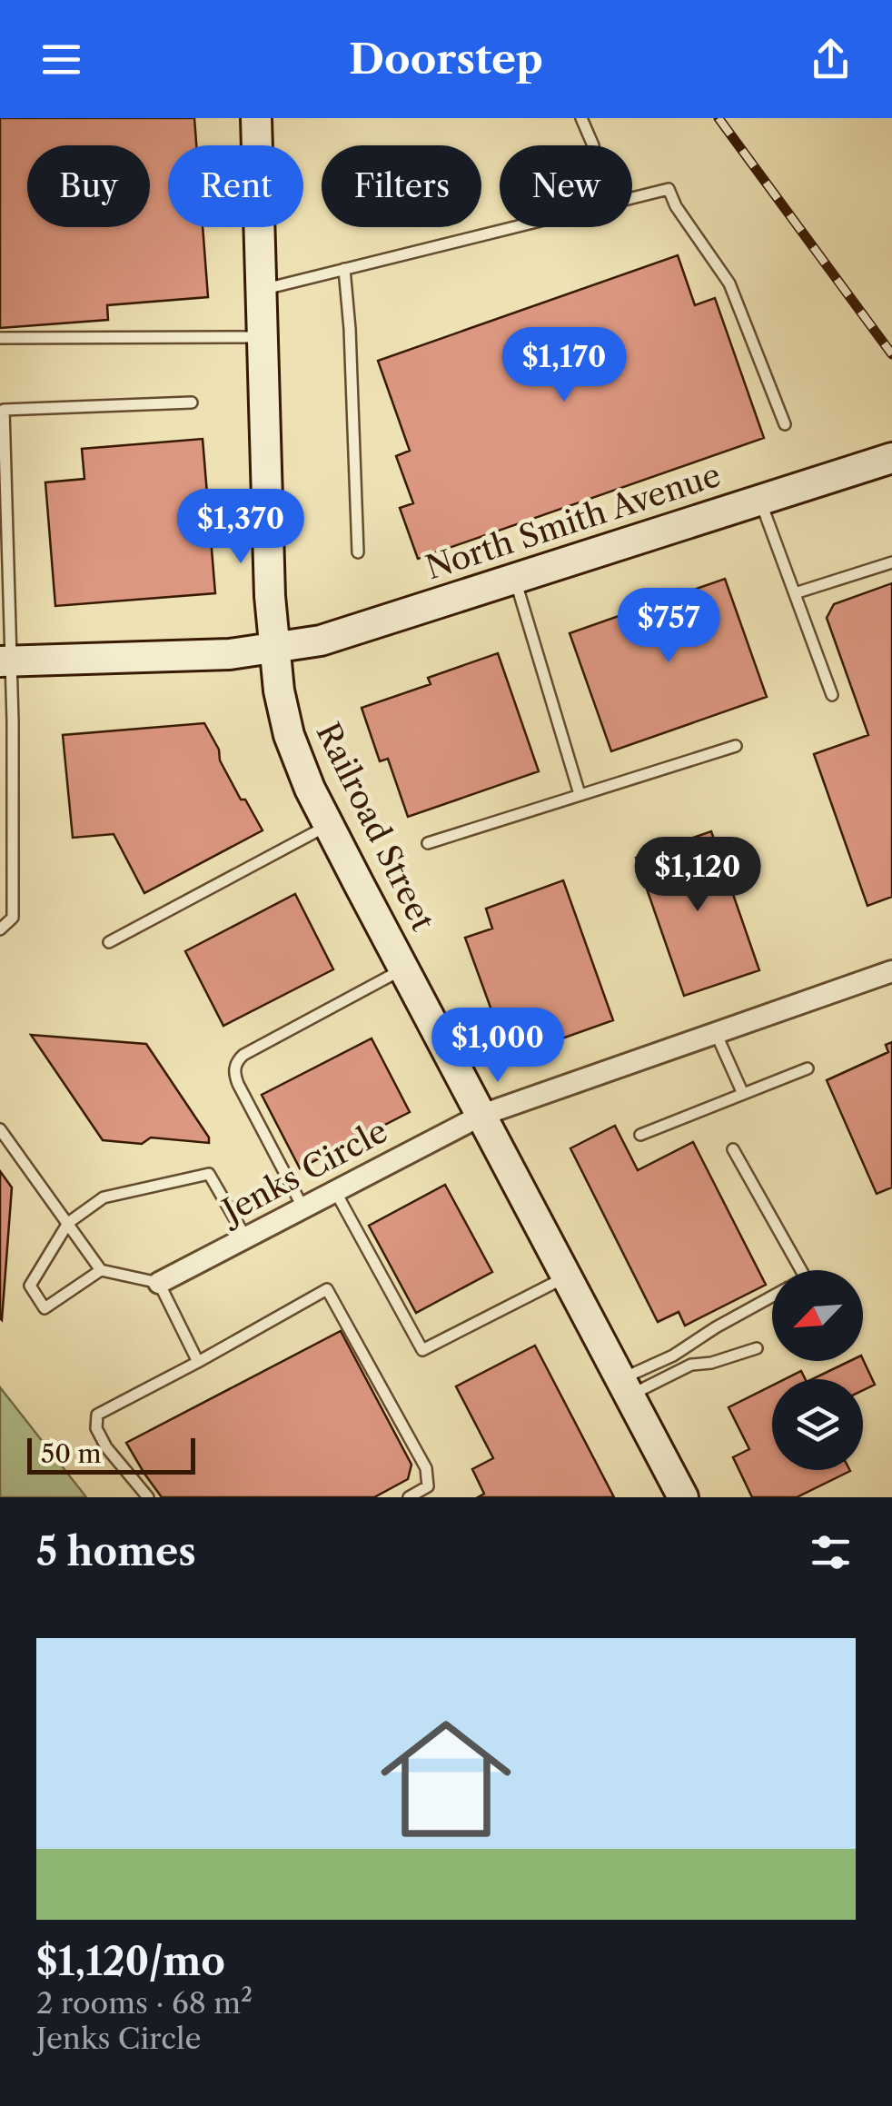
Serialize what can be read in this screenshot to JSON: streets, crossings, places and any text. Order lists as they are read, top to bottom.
{
  "streets": {
    "main road": ["North Smith Avenue", "Railroad Street"],
    "street": ["Jenks Circle"]
  },
  "crossings": [
    ["North Smith Avenue", "Railroad Street"],
    ["Railroad Street", "Jenks Circle"]
  ],
  "scale_bar": "50 m",
  "north": "bottom left",
  "page": {
    "header": "Doorstep",
    "chip": [
      "Buy",
      "Rent",
      "Filters",
      "New"
    ],
    "price": [
      "$1,170",
      "$1,370",
      "$757",
      "$1,120",
      "$1,000"
    ],
    "scale": "50 m",
    "heading": "5 homes",
    "list": [
      {
        "name": "$1,120/mo",
        "note": "2 rooms · 68 m² · Jenks Circle"
      }
    ]
  }
}
